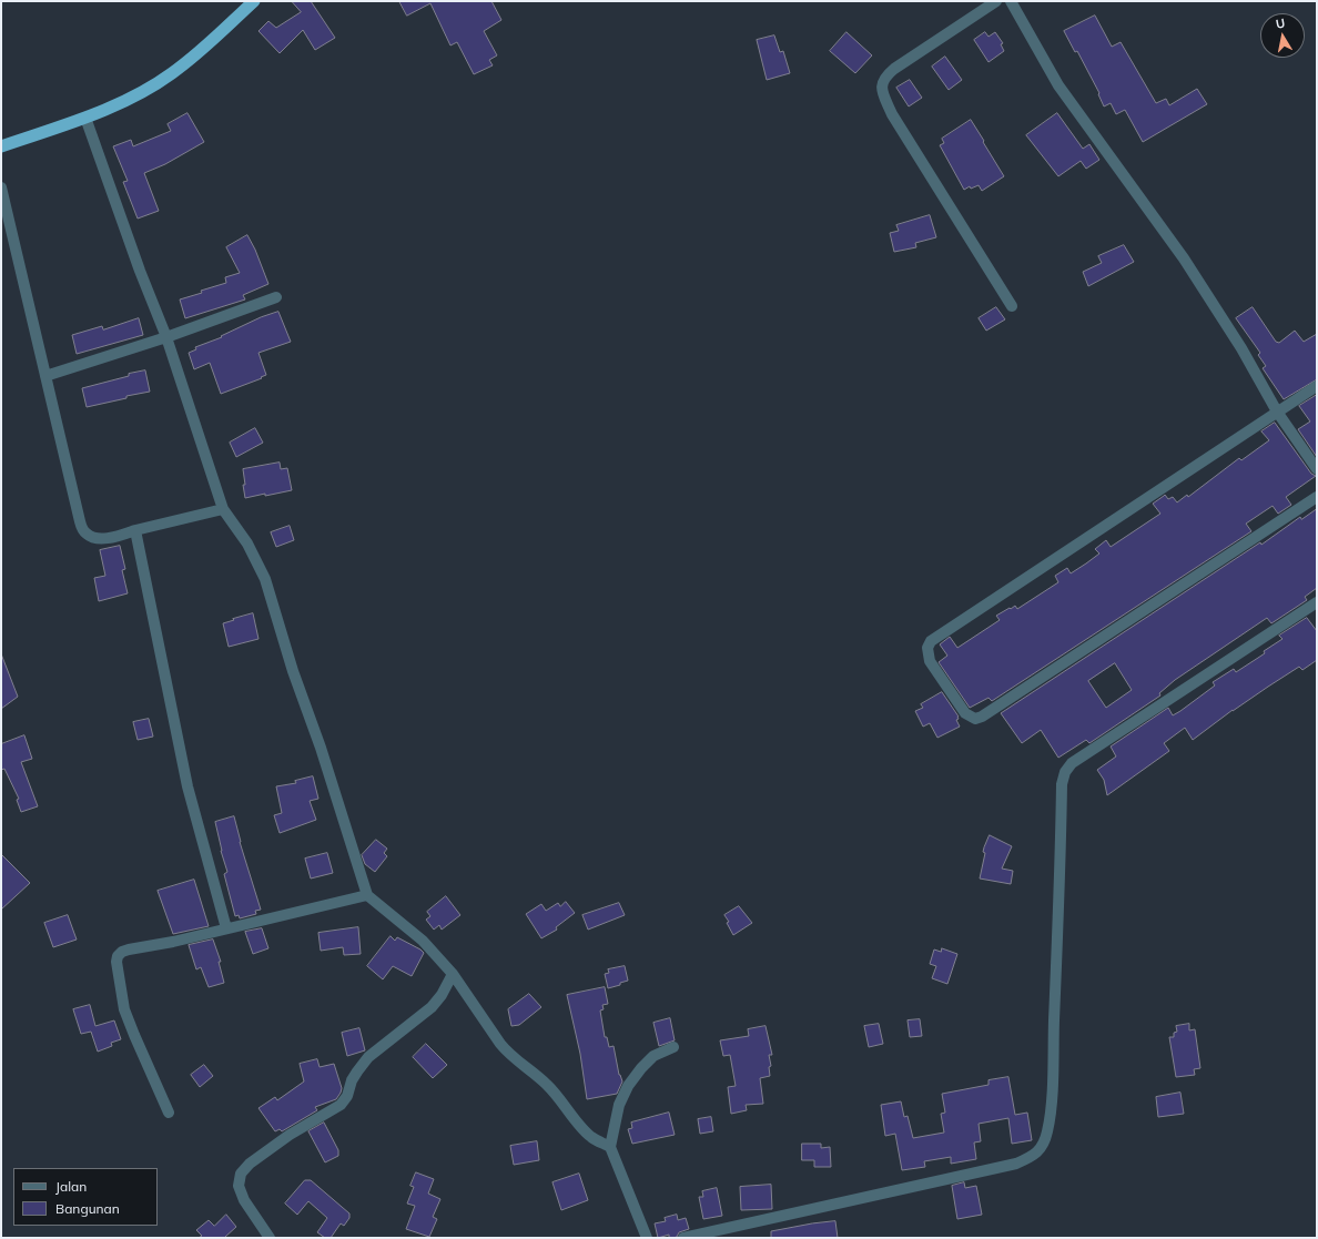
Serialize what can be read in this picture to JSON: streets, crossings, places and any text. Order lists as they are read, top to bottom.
{
  "legend": ["Jalan", "Bangunan"],
  "north": "top"
}
